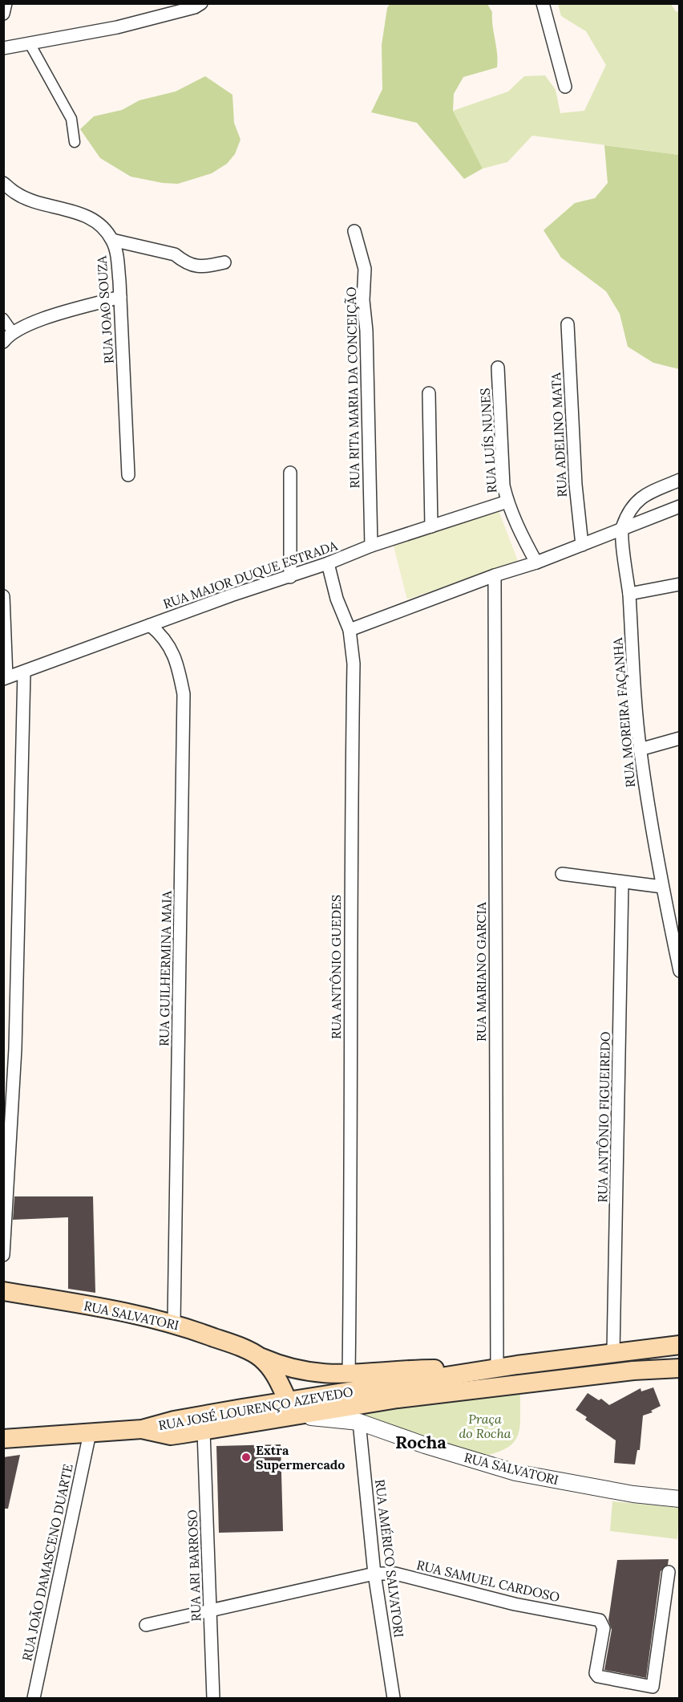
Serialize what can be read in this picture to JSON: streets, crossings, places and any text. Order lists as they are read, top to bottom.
{
  "streets": {
    "main road": ["RUA SALVATORI", "RUA JOSÉ LOURENÇO AZEVEDO"],
    "street": [
      "RUA JOAO SOUZA",
      "RUA RITA MARIA DA CONCEIÇÃO",
      "RUA ADELINO MATA",
      "RUA LUÍS NUNES",
      "RUA MAJOR DUQUE ESTRADA",
      "RUA MOREIRA FAÇANHA",
      "RUA ANTÔNIO GUEDES",
      "RUA GUILHERMINA MAIA",
      "RUA MARIANO GARCIA",
      "RUA ANTÔNIO FIGUEIREDO",
      "RUA AMÉRICO SALVATORI",
      "RUA JOÃO DAMASCENO DUARTE",
      "RUA ARI BARROSO",
      "RUA SAMUEL CARDOSO"
    ]
  },
  "crossings": [
    ["RUA RITA MARIA DA CONCEIÇÃO", "RUA MAJOR DUQUE ESTRADA"],
    ["RUA LUÍS NUNES", "RUA MAJOR DUQUE ESTRADA"],
    ["RUA MAJOR DUQUE ESTRADA", "RUA ANTÔNIO GUEDES"],
    ["RUA MAJOR DUQUE ESTRADA", "RUA GUILHERMINA MAIA"],
    ["RUA GUILHERMINA MAIA", "RUA SALVATORI"],
    ["RUA MARIANO GARCIA", "RUA JOSÉ LOURENÇO AZEVEDO"],
    ["RUA ANTÔNIO FIGUEIREDO", "RUA JOSÉ LOURENÇO AZEVEDO"],
    ["RUA SALVATORI", "RUA JOSÉ LOURENÇO AZEVEDO"],
    ["RUA SALVATORI", "RUA AMÉRICO SALVATORI"],
    ["RUA JOSÉ LOURENÇO AZEVEDO", "RUA ARI BARROSO"],
    ["RUA AMÉRICO SALVATORI", "RUA SAMUEL CARDOSO"],
    ["RUA ARI BARROSO", "RUA SAMUEL CARDOSO"]
  ],
  "districts": ["Rocha"],
  "parks": ["Praça do Rocha"],
  "places": ["Extra Supermercado"]
}
